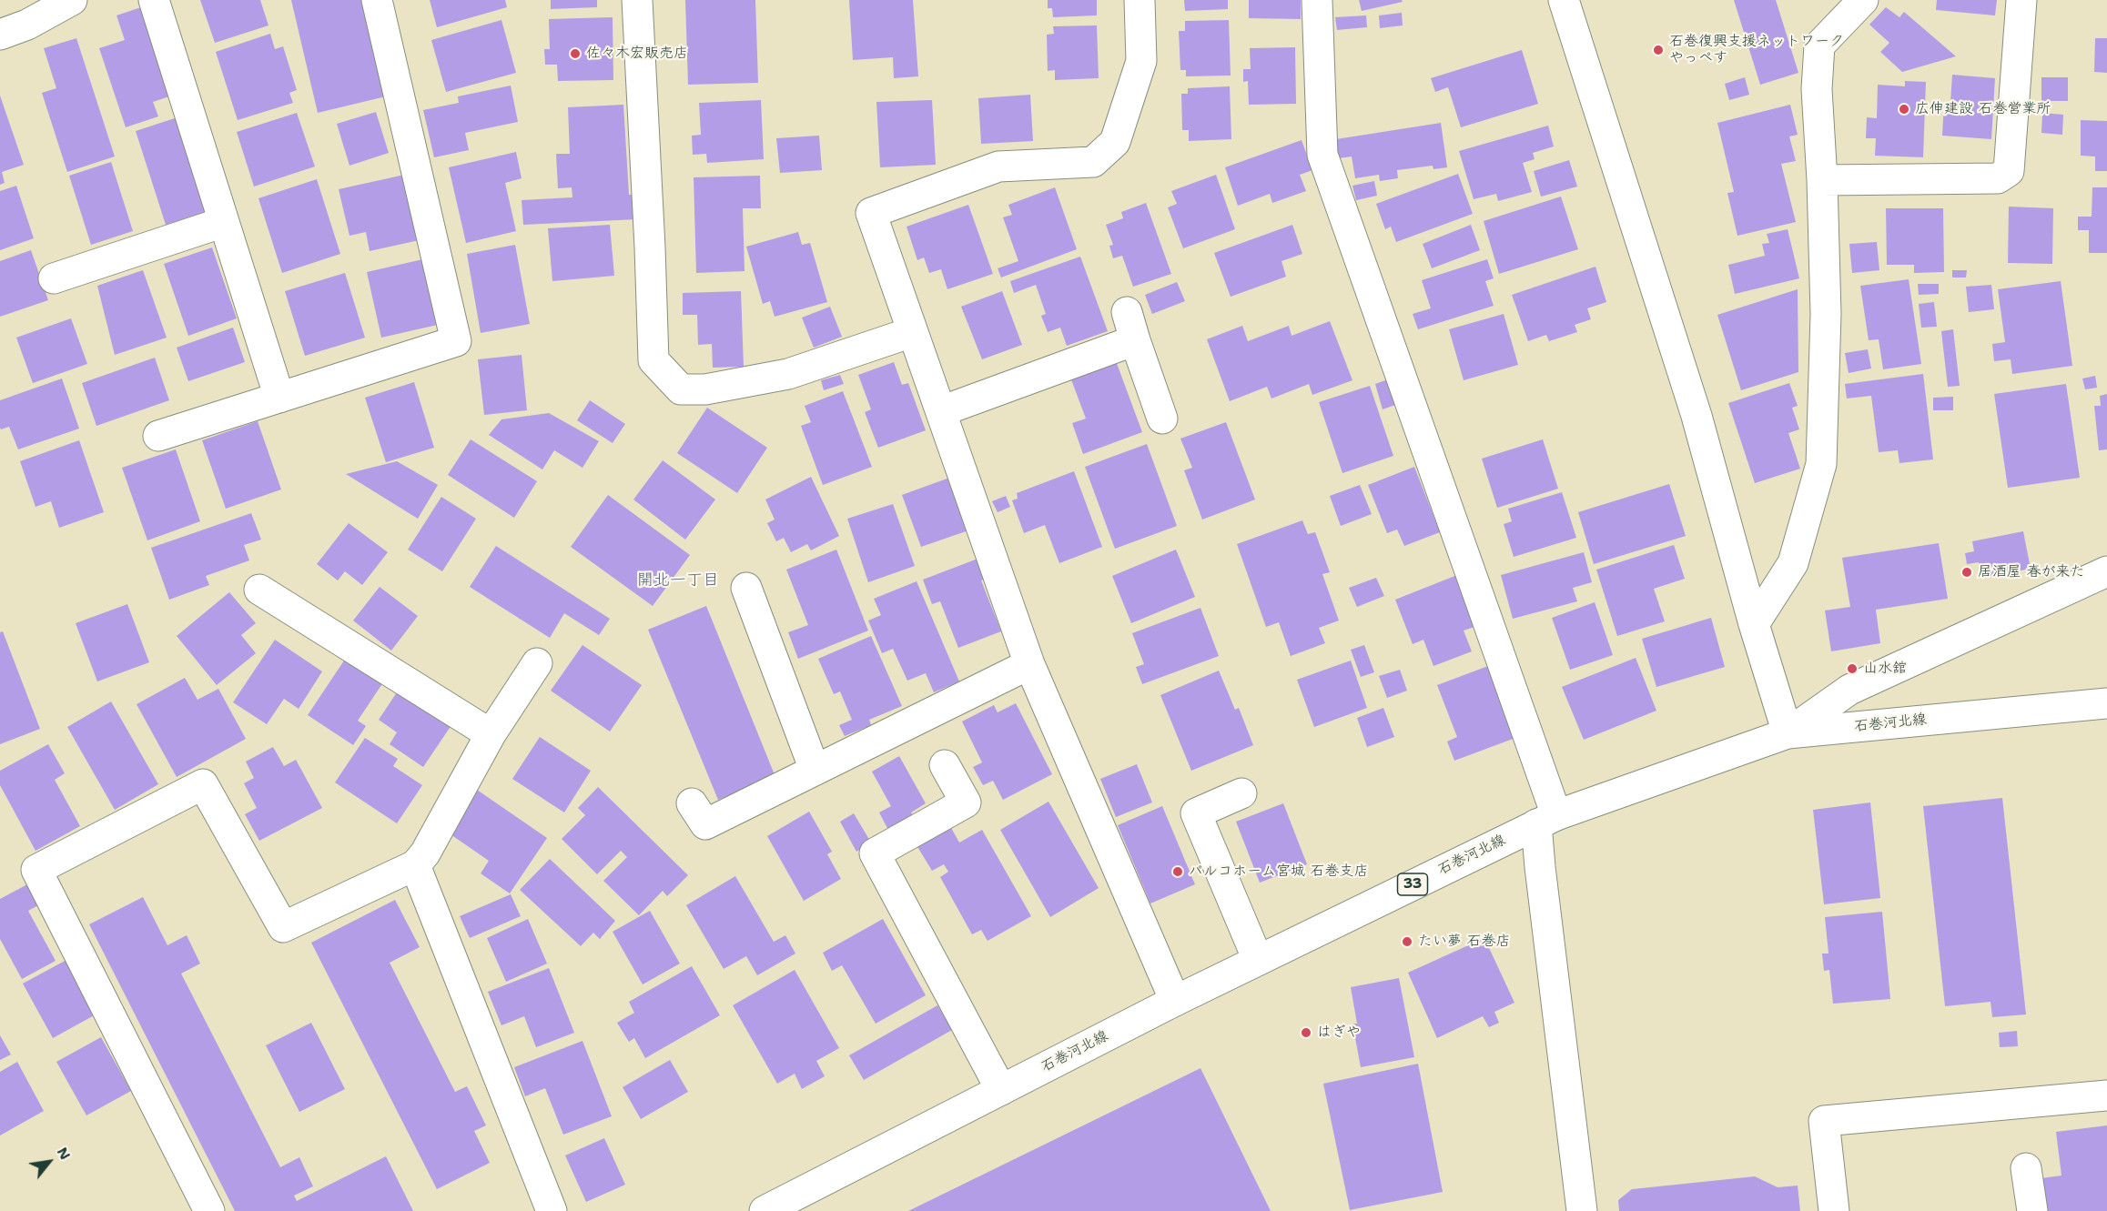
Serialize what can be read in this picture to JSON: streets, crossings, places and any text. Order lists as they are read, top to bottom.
{
  "streets": {
    "street": ["石巻河北線", "33"]
  },
  "districts": ["開北一丁目"],
  "places": [
    "石巻復興支援ネットワーク やっぺす",
    "佐々木宏販売店",
    "広伸建設 石巻営業所",
    "居酒屋 春が来た",
    "山水舘",
    "パルコホーム宮城 石巻支店",
    "たい夢 石巻店",
    "はぎや"
  ],
  "north": "top right"
}
